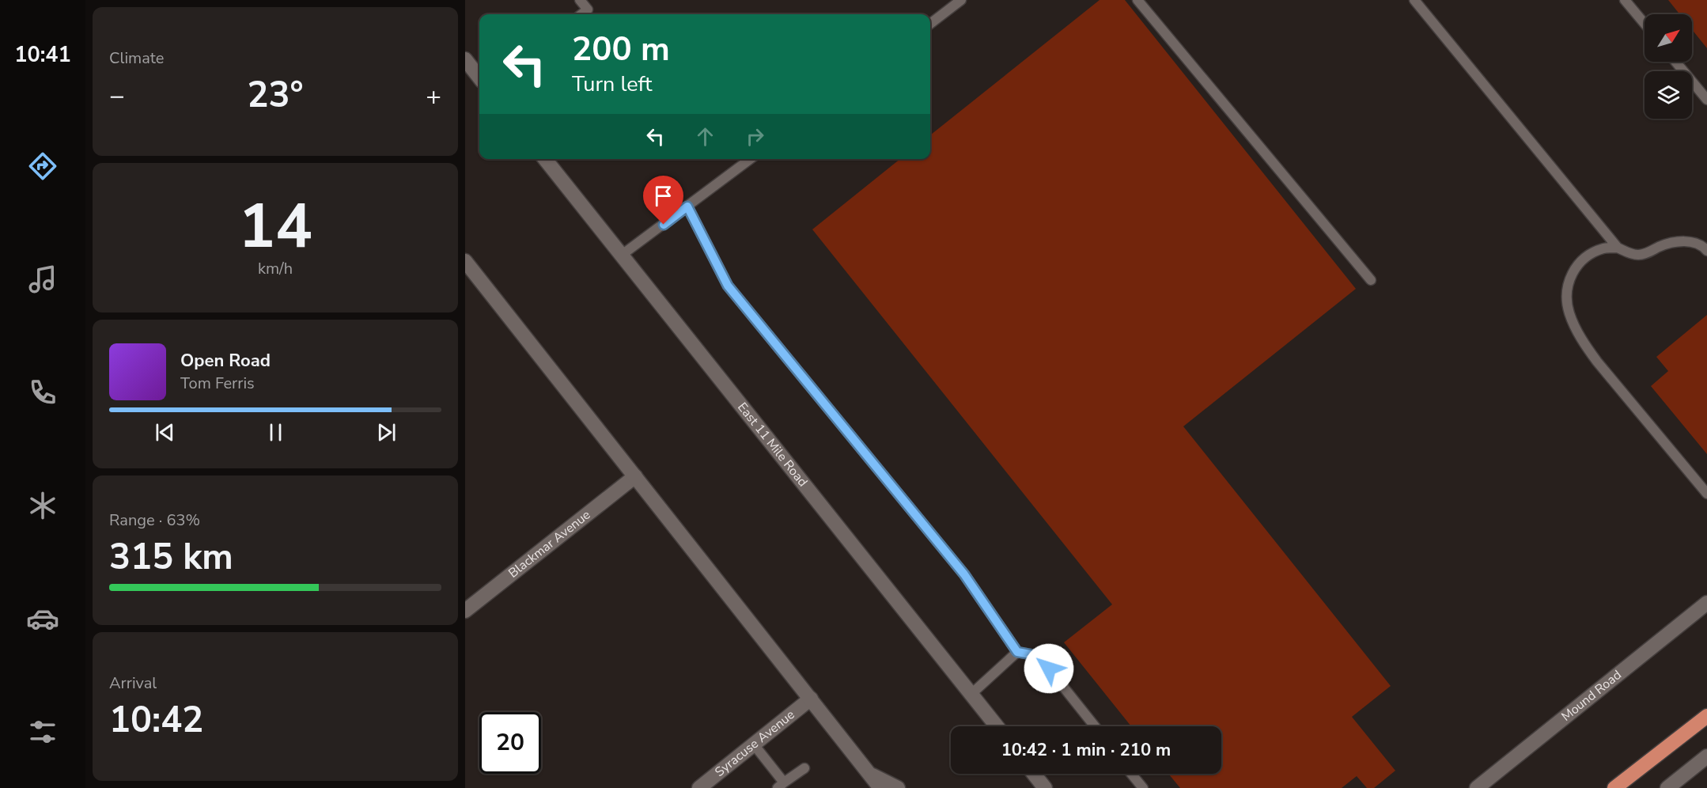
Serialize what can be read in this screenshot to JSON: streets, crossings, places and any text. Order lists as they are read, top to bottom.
{
  "streets": {
    "main road": [
      "East 11 Mile Road",
      "Blackmar Avenue",
      "Mound Road",
      "Syracuse Avenue"
    ]
  },
  "north": "top right",
  "page": {
    "tabs": "10:41",
    "tile": [
      "Climate",
      ["14", "km/h"],
      ["Range · 63%", "315 km"],
      ["Arrival", "10:42"]
    ],
    "turn": ["200 m", "Turn left"],
    "heat": ["−", "23°", "+"],
    "song": ["Open Road", "Tom Ferris"],
    "limit": "20",
    "trip": "10:42 · 1 min · 210 m"
  }
}
